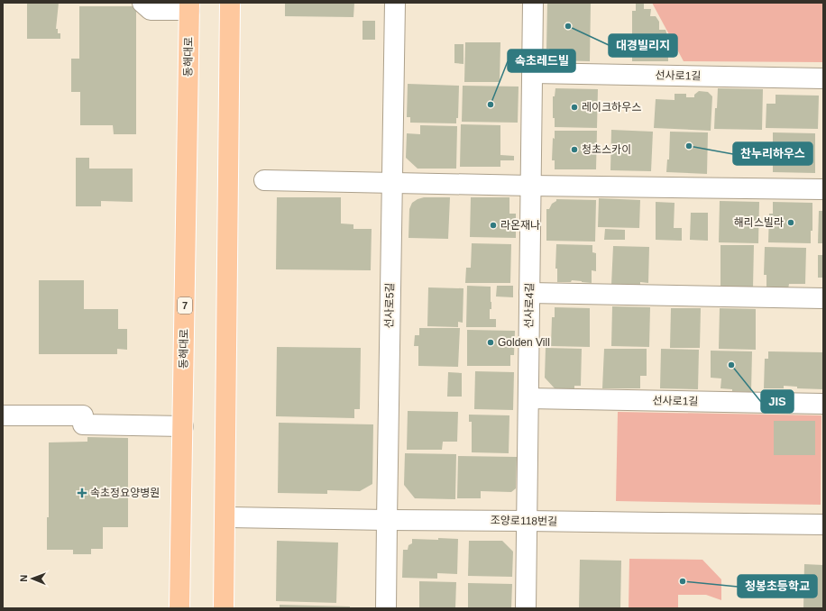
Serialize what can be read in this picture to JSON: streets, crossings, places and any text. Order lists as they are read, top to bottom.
{
  "streets": {
    "main road": ["동해대로", "7"],
    "street": [
      "선사로1길",
      "선사로5길",
      "선사로4길",
      "조양로118번길"
    ]
  },
  "crossings": [
    ["선사로1길", "선사로4길"],
    ["선사로5길", "조양로118번길"],
    ["선사로4길", "조양로118번길"]
  ],
  "places": {
    "other": [
      "대경빌리지",
      "속초레드빌",
      "레이크하우스",
      "찬누리하우스",
      "청초스카이",
      "해리스빌라",
      "라온재나",
      "Golden Vill",
      "JIS",
      "청봉초등학교"
    ],
    "health": ["속초정요양병원"]
  },
  "north": "left"
}
